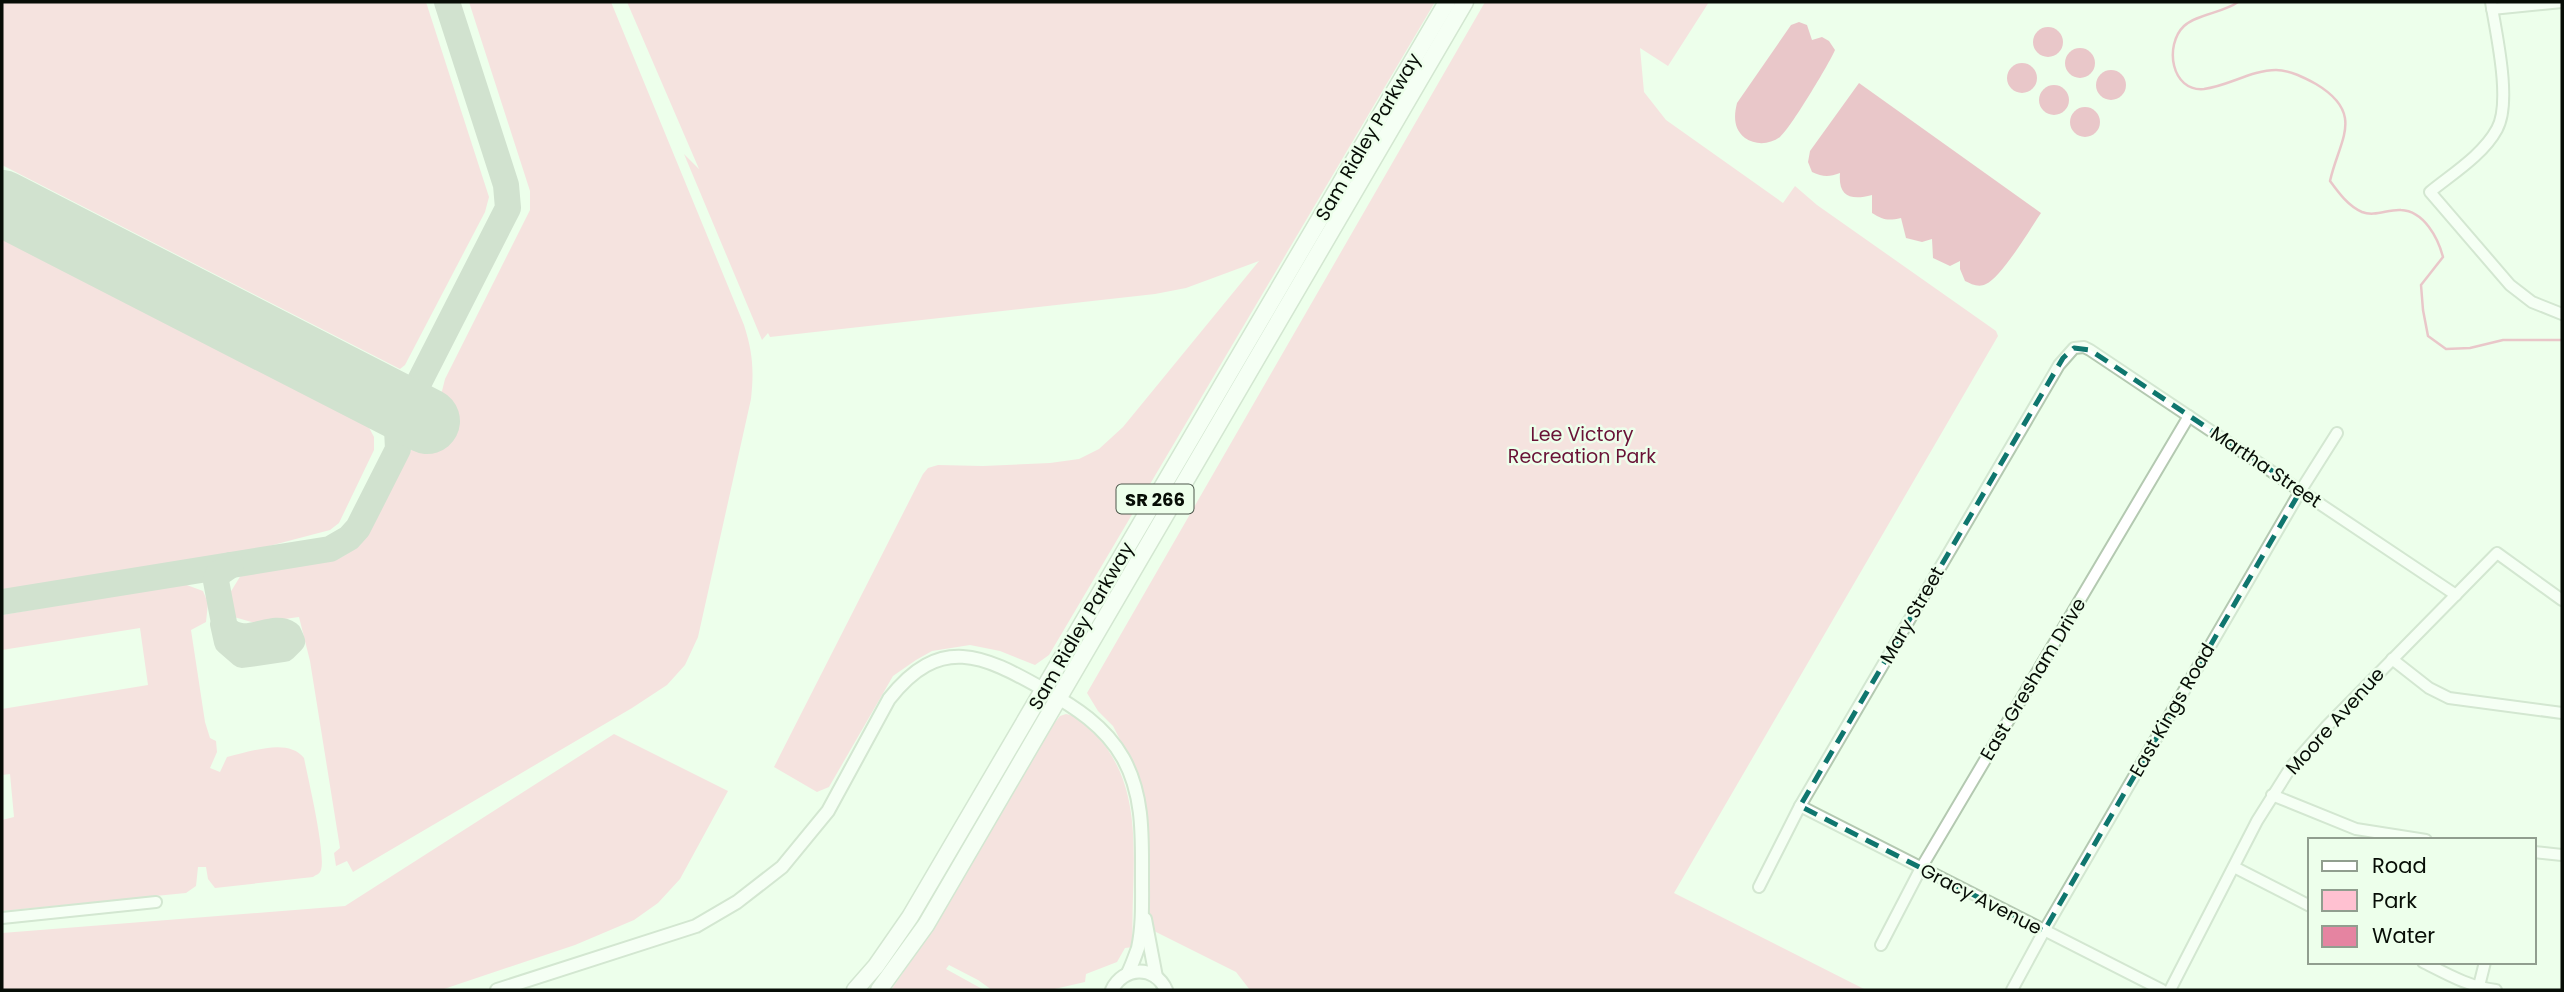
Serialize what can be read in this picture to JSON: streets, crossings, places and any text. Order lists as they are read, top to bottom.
{
  "streets": {
    "main road": ["Sam Ridley Parkway", "SR 266"],
    "street": [
      "Martha Street",
      "Mary Street",
      "East Gresham Drive",
      "East Kings Road",
      "Moore Avenue",
      "Gracy Avenue"
    ]
  },
  "crossings": [
    ["Martha Street", "Mary Street"],
    ["Martha Street", "East Gresham Drive"],
    ["Martha Street", "East Kings Road"],
    ["Martha Street", "Moore Avenue"],
    ["Mary Street", "Gracy Avenue"],
    ["East Gresham Drive", "Gracy Avenue"],
    ["East Kings Road", "Gracy Avenue"]
  ],
  "parks": ["Lee Victory Recreation Park"],
  "legend": ["Road", "Park", "Water"]
}
